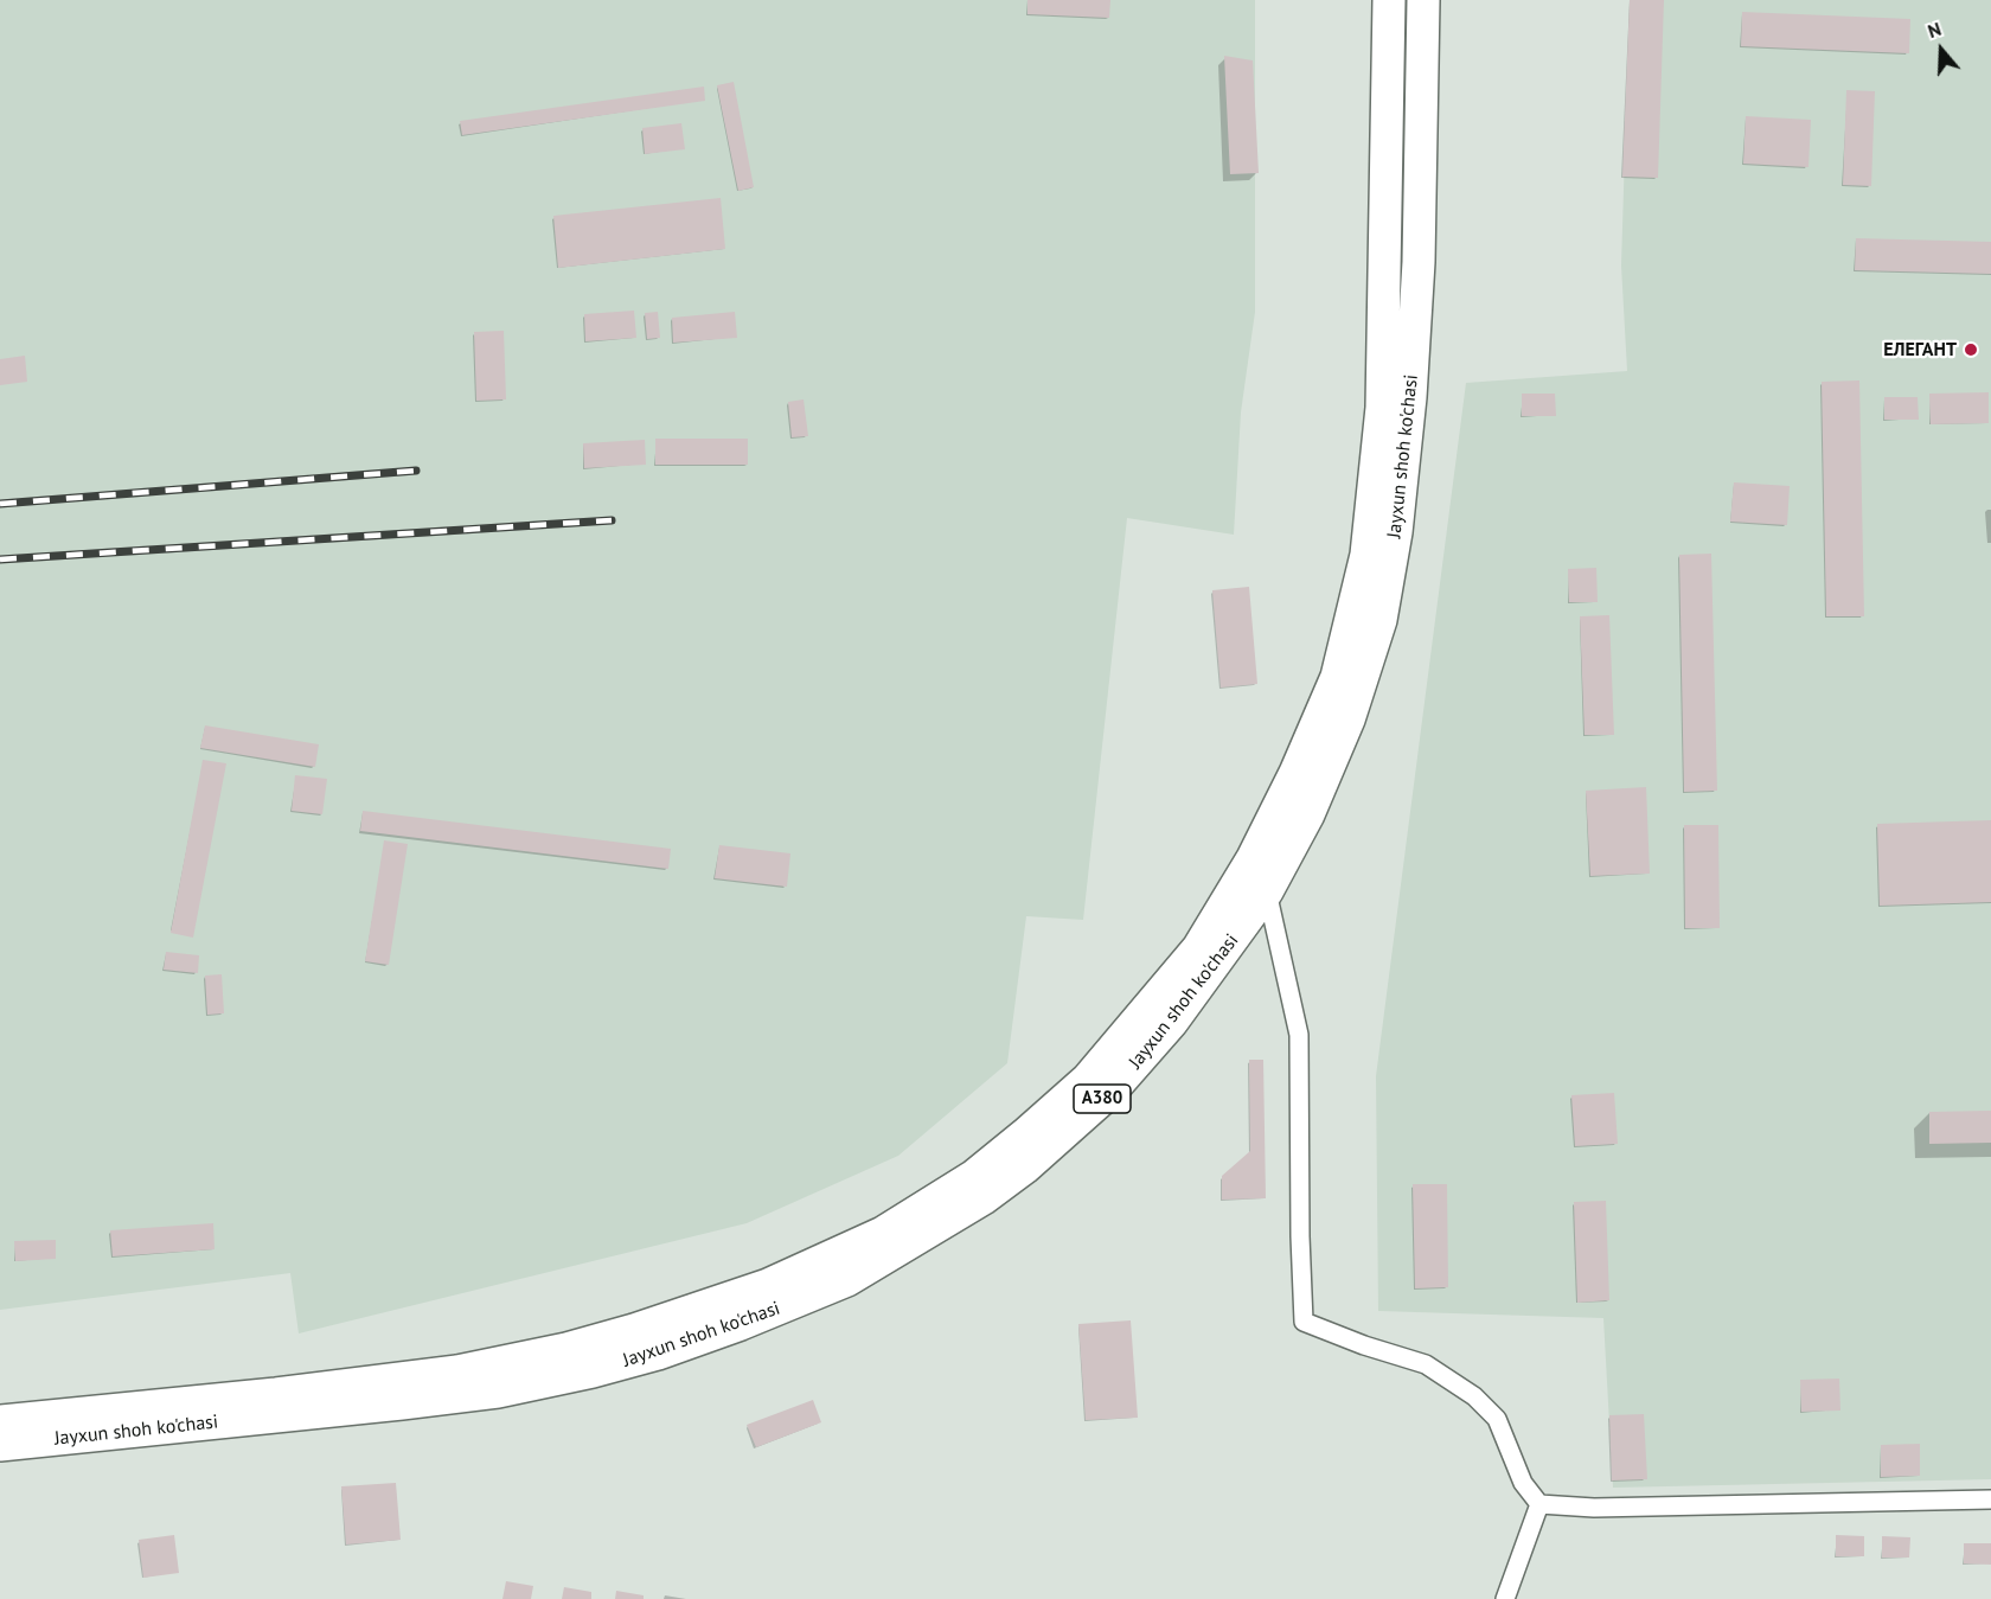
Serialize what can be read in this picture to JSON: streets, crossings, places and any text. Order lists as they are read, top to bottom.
{
  "streets": {
    "highway": ["Jayxun shoh ko'chasi", "A380"]
  },
  "places": ["ЕЛЕГАНТ"],
  "north": "top"
}
